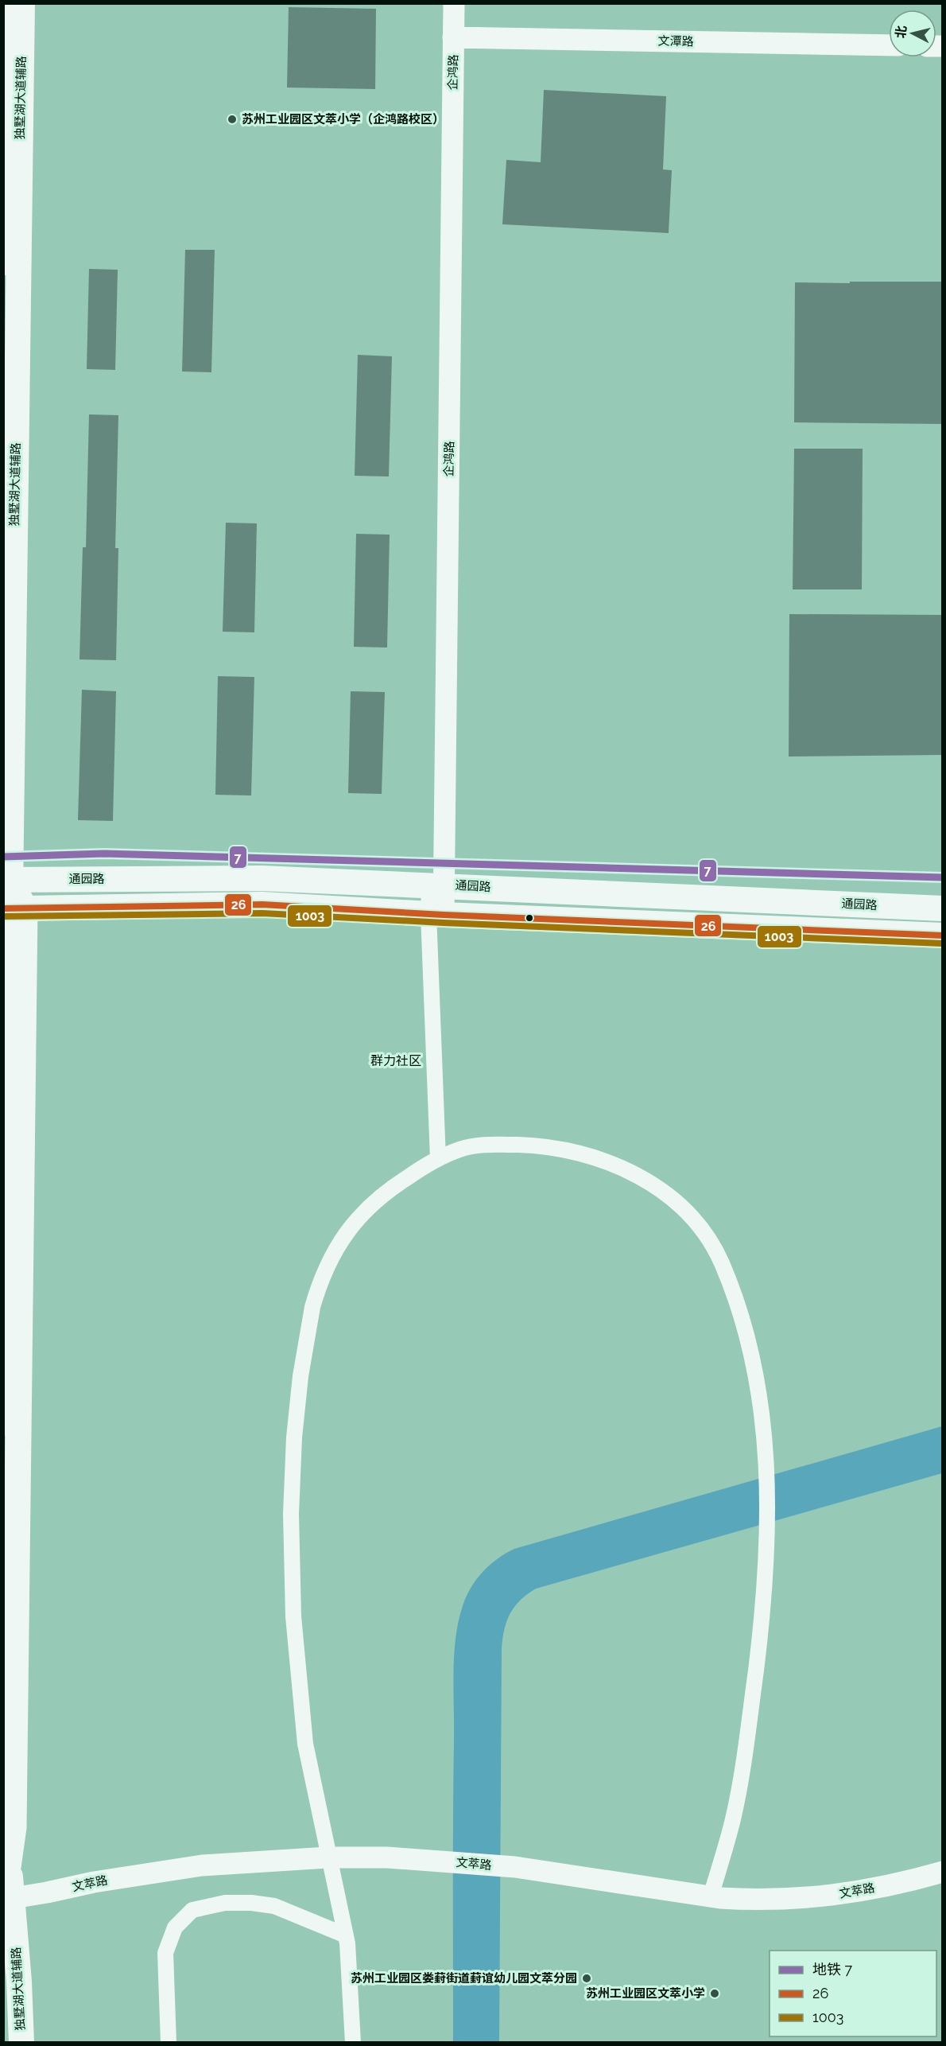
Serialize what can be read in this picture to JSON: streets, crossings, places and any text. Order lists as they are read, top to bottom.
{
  "streets": {
    "main road": ["独墅湖大道辅路", "通园路"],
    "street": ["文潭路", "企鸿路", "文萃路"]
  },
  "crossings": [
    ["文潭路", "企鸿路"],
    ["企鸿路", "通园路"],
    ["独墅湖大道辅路", "通园路"],
    ["独墅湖大道辅路", "文萃路"]
  ],
  "districts": ["群力社区"],
  "places": ["苏州工业园区文萃小学（企鸿路校区）", "苏州工业园区娄葑街道葑谊幼儿园文萃分园", "苏州工业园区文萃小学"],
  "lines": ["metro line 7", "transit line 26", "transit line 1003"],
  "legend": ["地铁 7", "26", "1003"],
  "north": "left"
}
